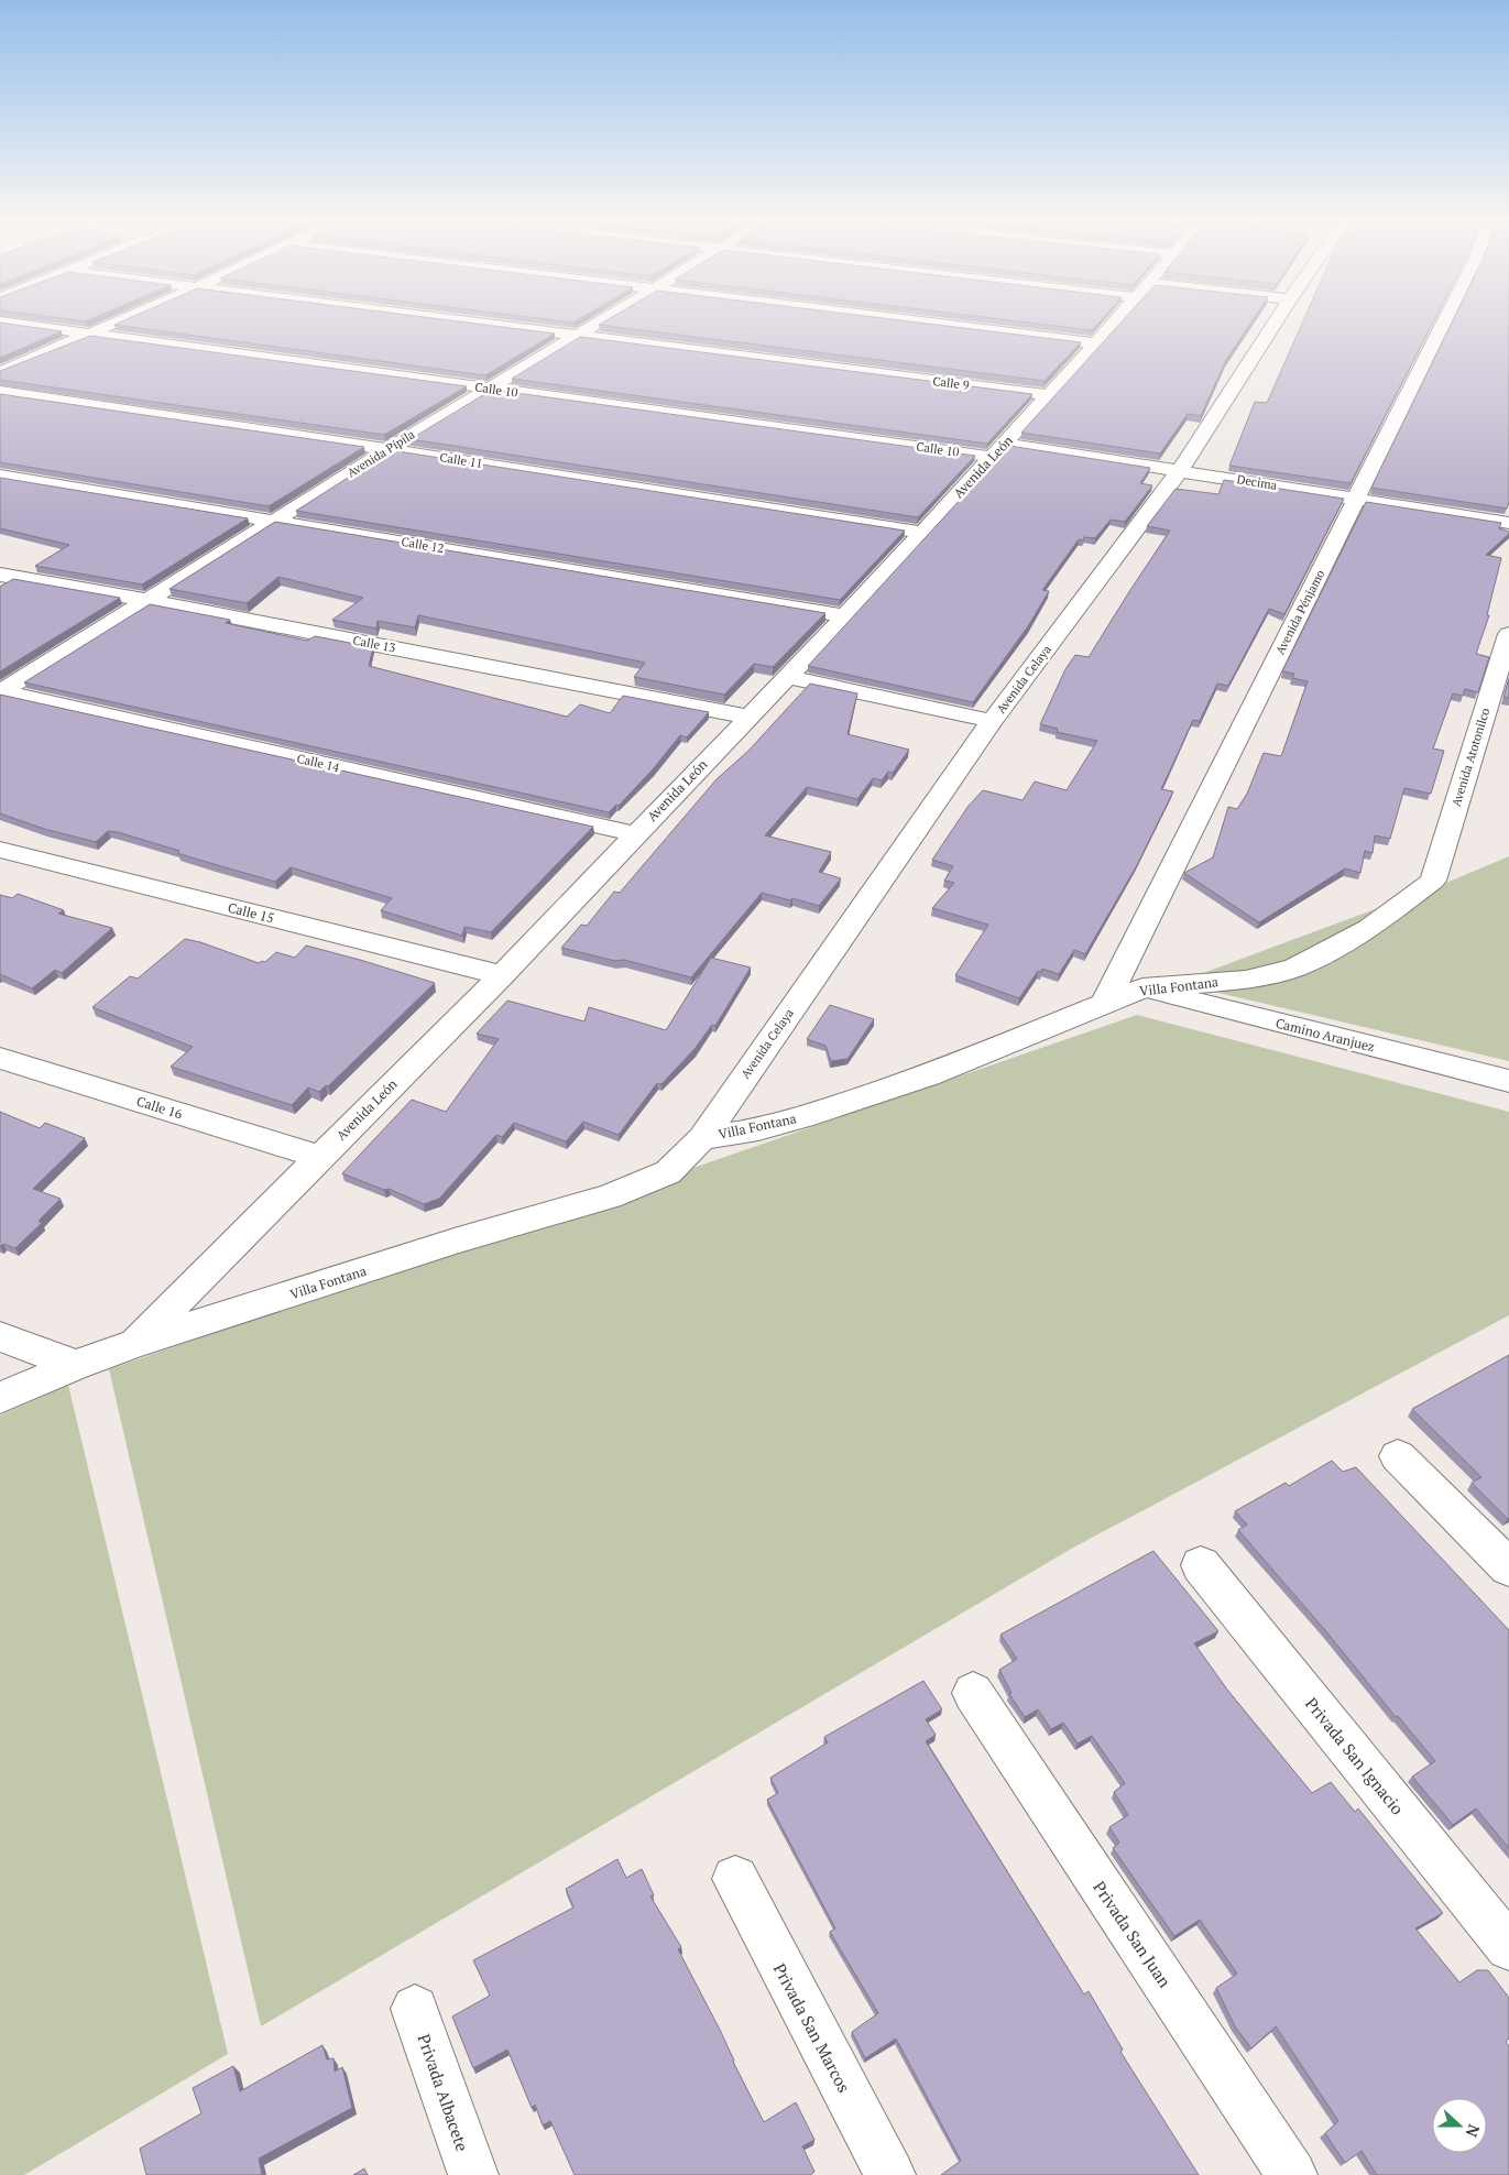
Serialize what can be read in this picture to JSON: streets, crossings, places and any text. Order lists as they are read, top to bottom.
{
  "streets": {
    "street": [
      "Calle 9",
      "Calle 10",
      "Avenida Pípila",
      "Calle 11",
      "Avenida León",
      "Decima",
      "Calle 12",
      "Avenida Pénjamo",
      "Calle 13",
      "Avenida Celaya",
      "Avenida Atotonilco",
      "Calle 14",
      "Calle 15",
      "Villa Fontana",
      "Camino Aranjuez",
      "Calle 16",
      "Privada San Ignacio",
      "Privada San Juan",
      "Privada San Marcos",
      "Privada Albacete"
    ]
  },
  "crossings": [
    ["Calle 9", "Avenida Pípila"],
    ["Calle 9", "Avenida León"],
    ["Calle 10", "Avenida Pípila"],
    ["Calle 10", "Avenida León"],
    ["Calle 10", "Decima"],
    ["Avenida Pípila", "Calle 11"],
    ["Avenida Pípila", "Calle 12"],
    ["Avenida Pípila", "Calle 13"],
    ["Avenida Pípila", "Calle 14"],
    ["Calle 11", "Avenida León"],
    ["Avenida León", "Decima"],
    ["Avenida León", "Calle 12"],
    ["Avenida León", "Calle 13"],
    ["Avenida León", "Calle 14"],
    ["Avenida León", "Calle 15"],
    ["Avenida León", "Villa Fontana"],
    ["Avenida León", "Calle 16"],
    ["Decima", "Avenida Pénjamo"],
    ["Decima", "Avenida Celaya"],
    ["Avenida Pénjamo", "Villa Fontana"],
    ["Avenida Celaya", "Villa Fontana"],
    ["Avenida Atotonilco", "Villa Fontana"],
    ["Villa Fontana", "Camino Aranjuez"]
  ],
  "north": "right"
}
